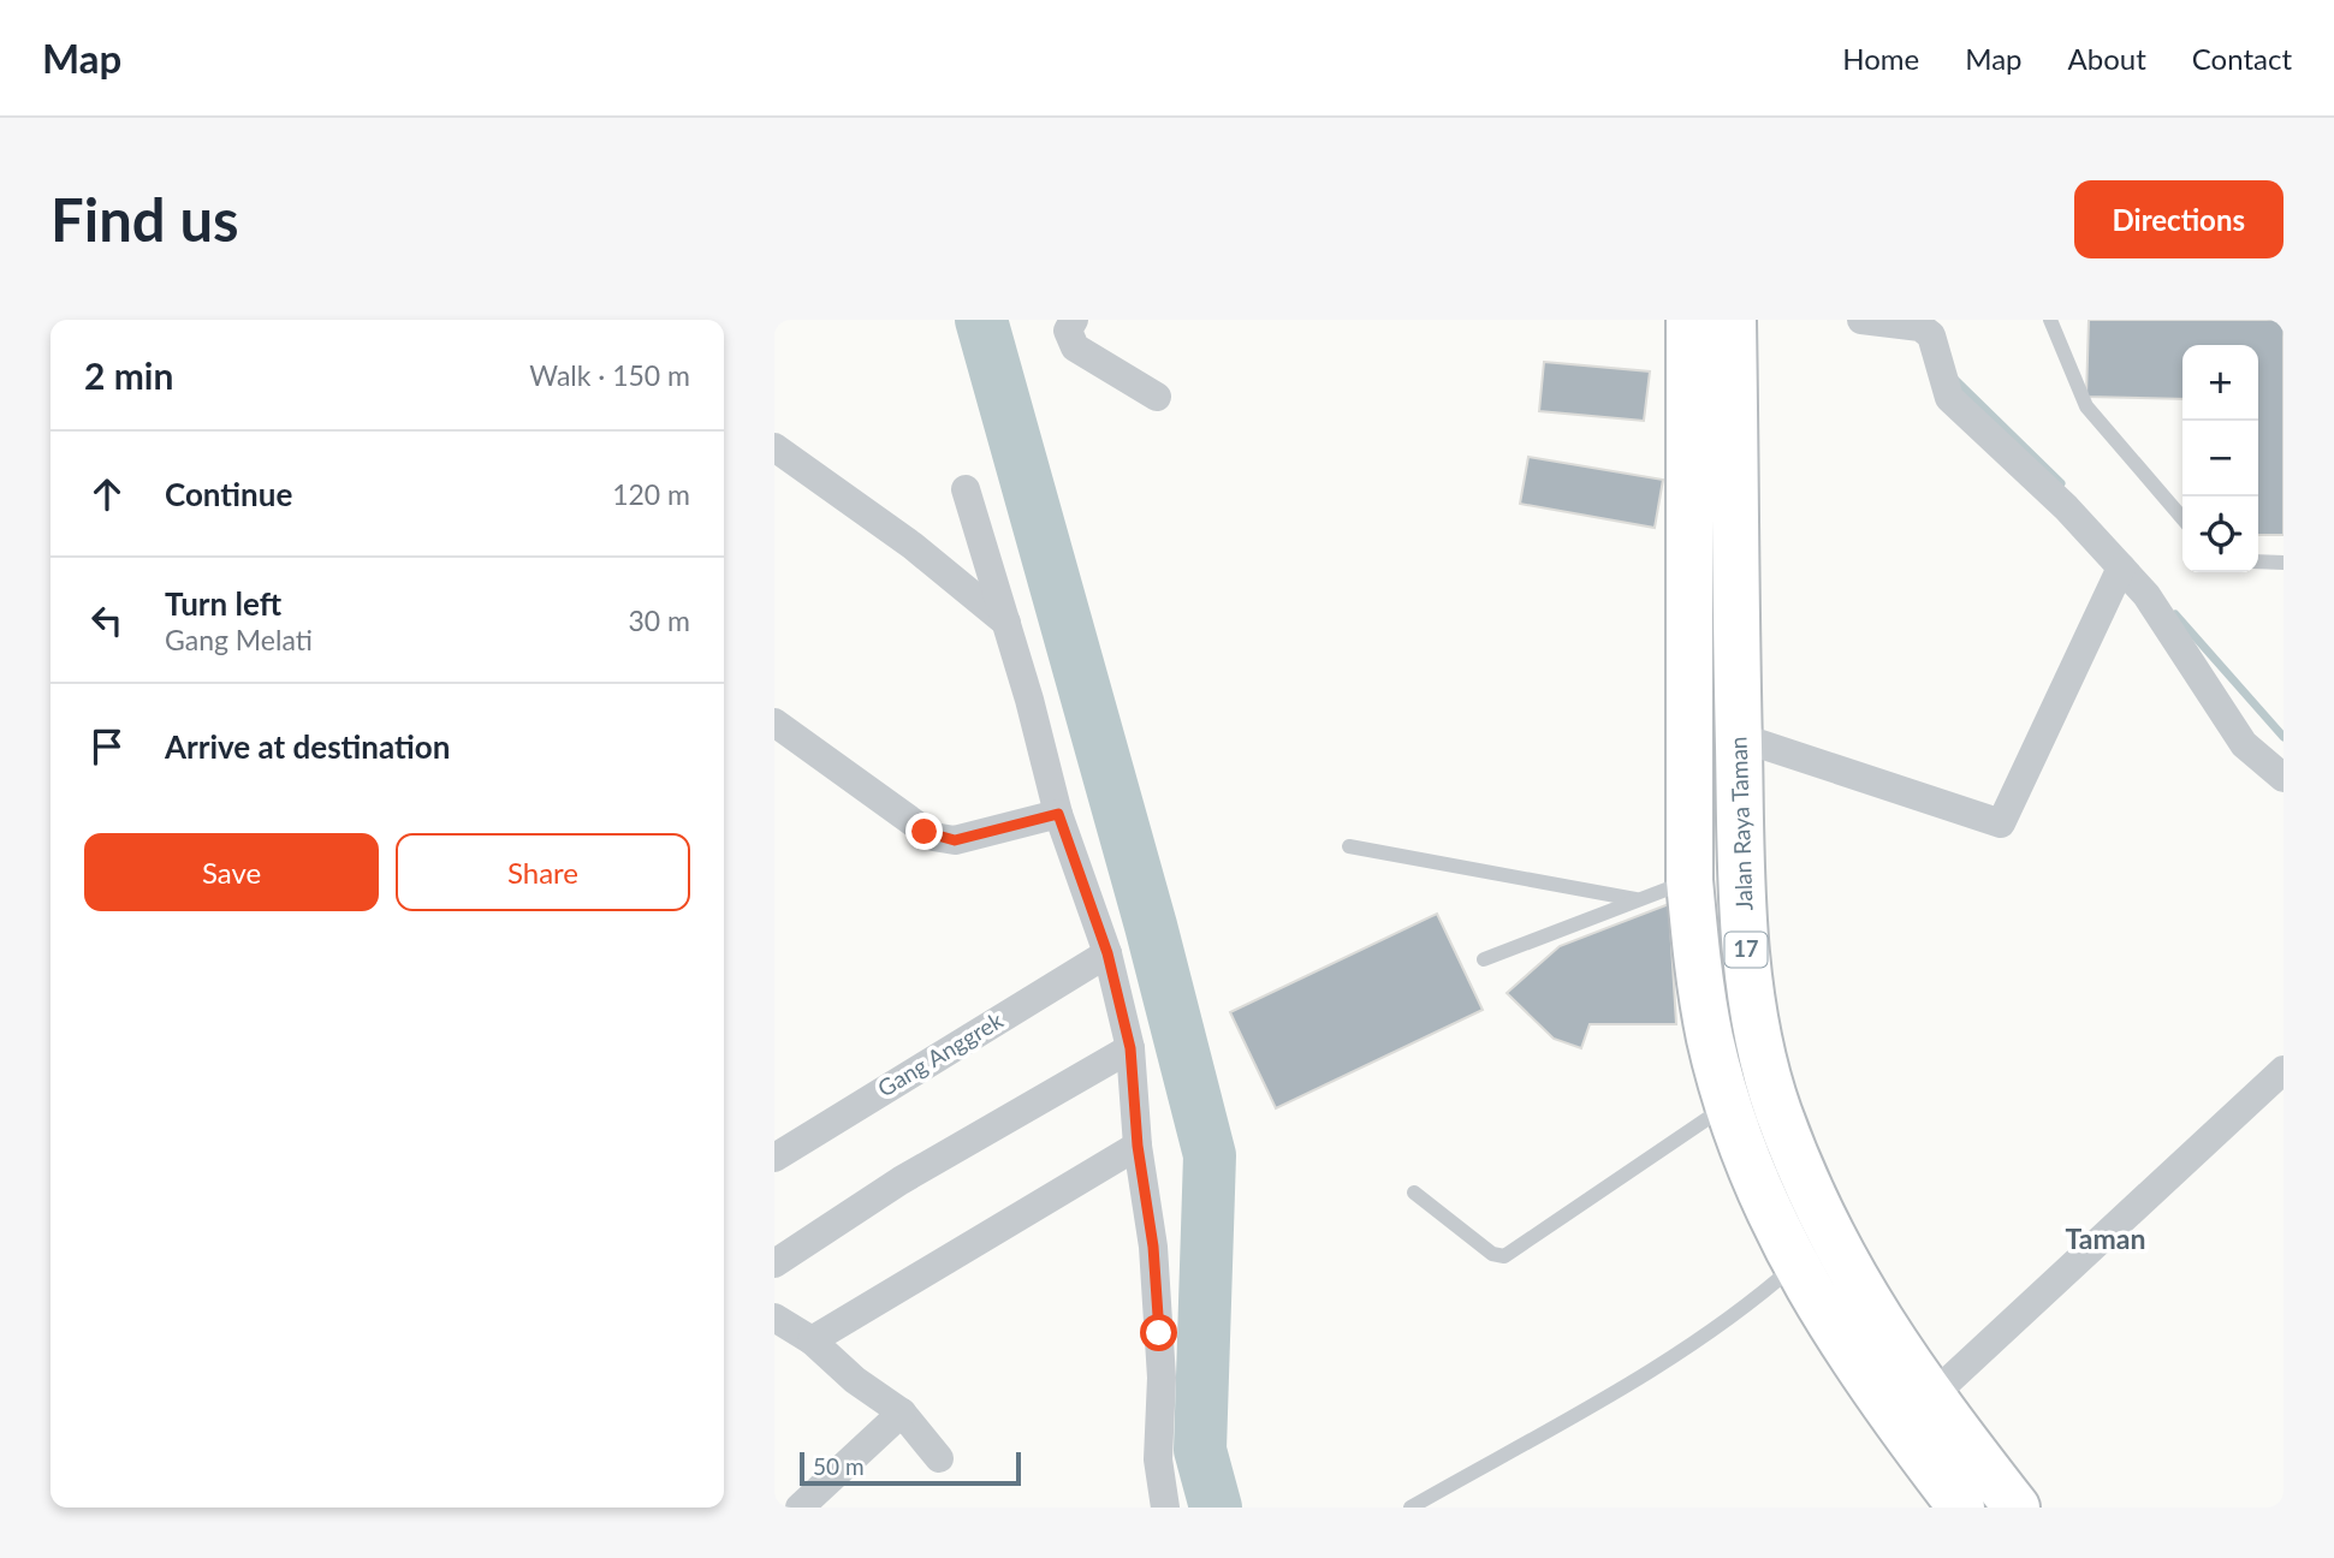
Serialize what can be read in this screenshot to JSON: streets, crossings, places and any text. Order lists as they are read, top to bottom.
{
  "streets": {
    "highway": ["Jalan Raya Taman", "17"],
    "street": ["Gang Anggrek"]
  },
  "districts": ["Taman"],
  "scale_bar": "50 m",
  "page": {
    "header": "Map",
    "nav": [
      "Home",
      "Map",
      "About",
      "Contact"
    ],
    "buttons": [
      "Directions",
      ["Save", "Share"]
    ],
    "title": "Find us",
    "heading": ["2 min", "Walk · 150 m"],
    "map_buttons": ["+", "−"],
    "list": [
      ["Continue", "120 m"],
      ["Turn left", "Gang Melati", "30 m"],
      "Arrive at destination"
    ],
    "scale": "50 m"
  }
}
